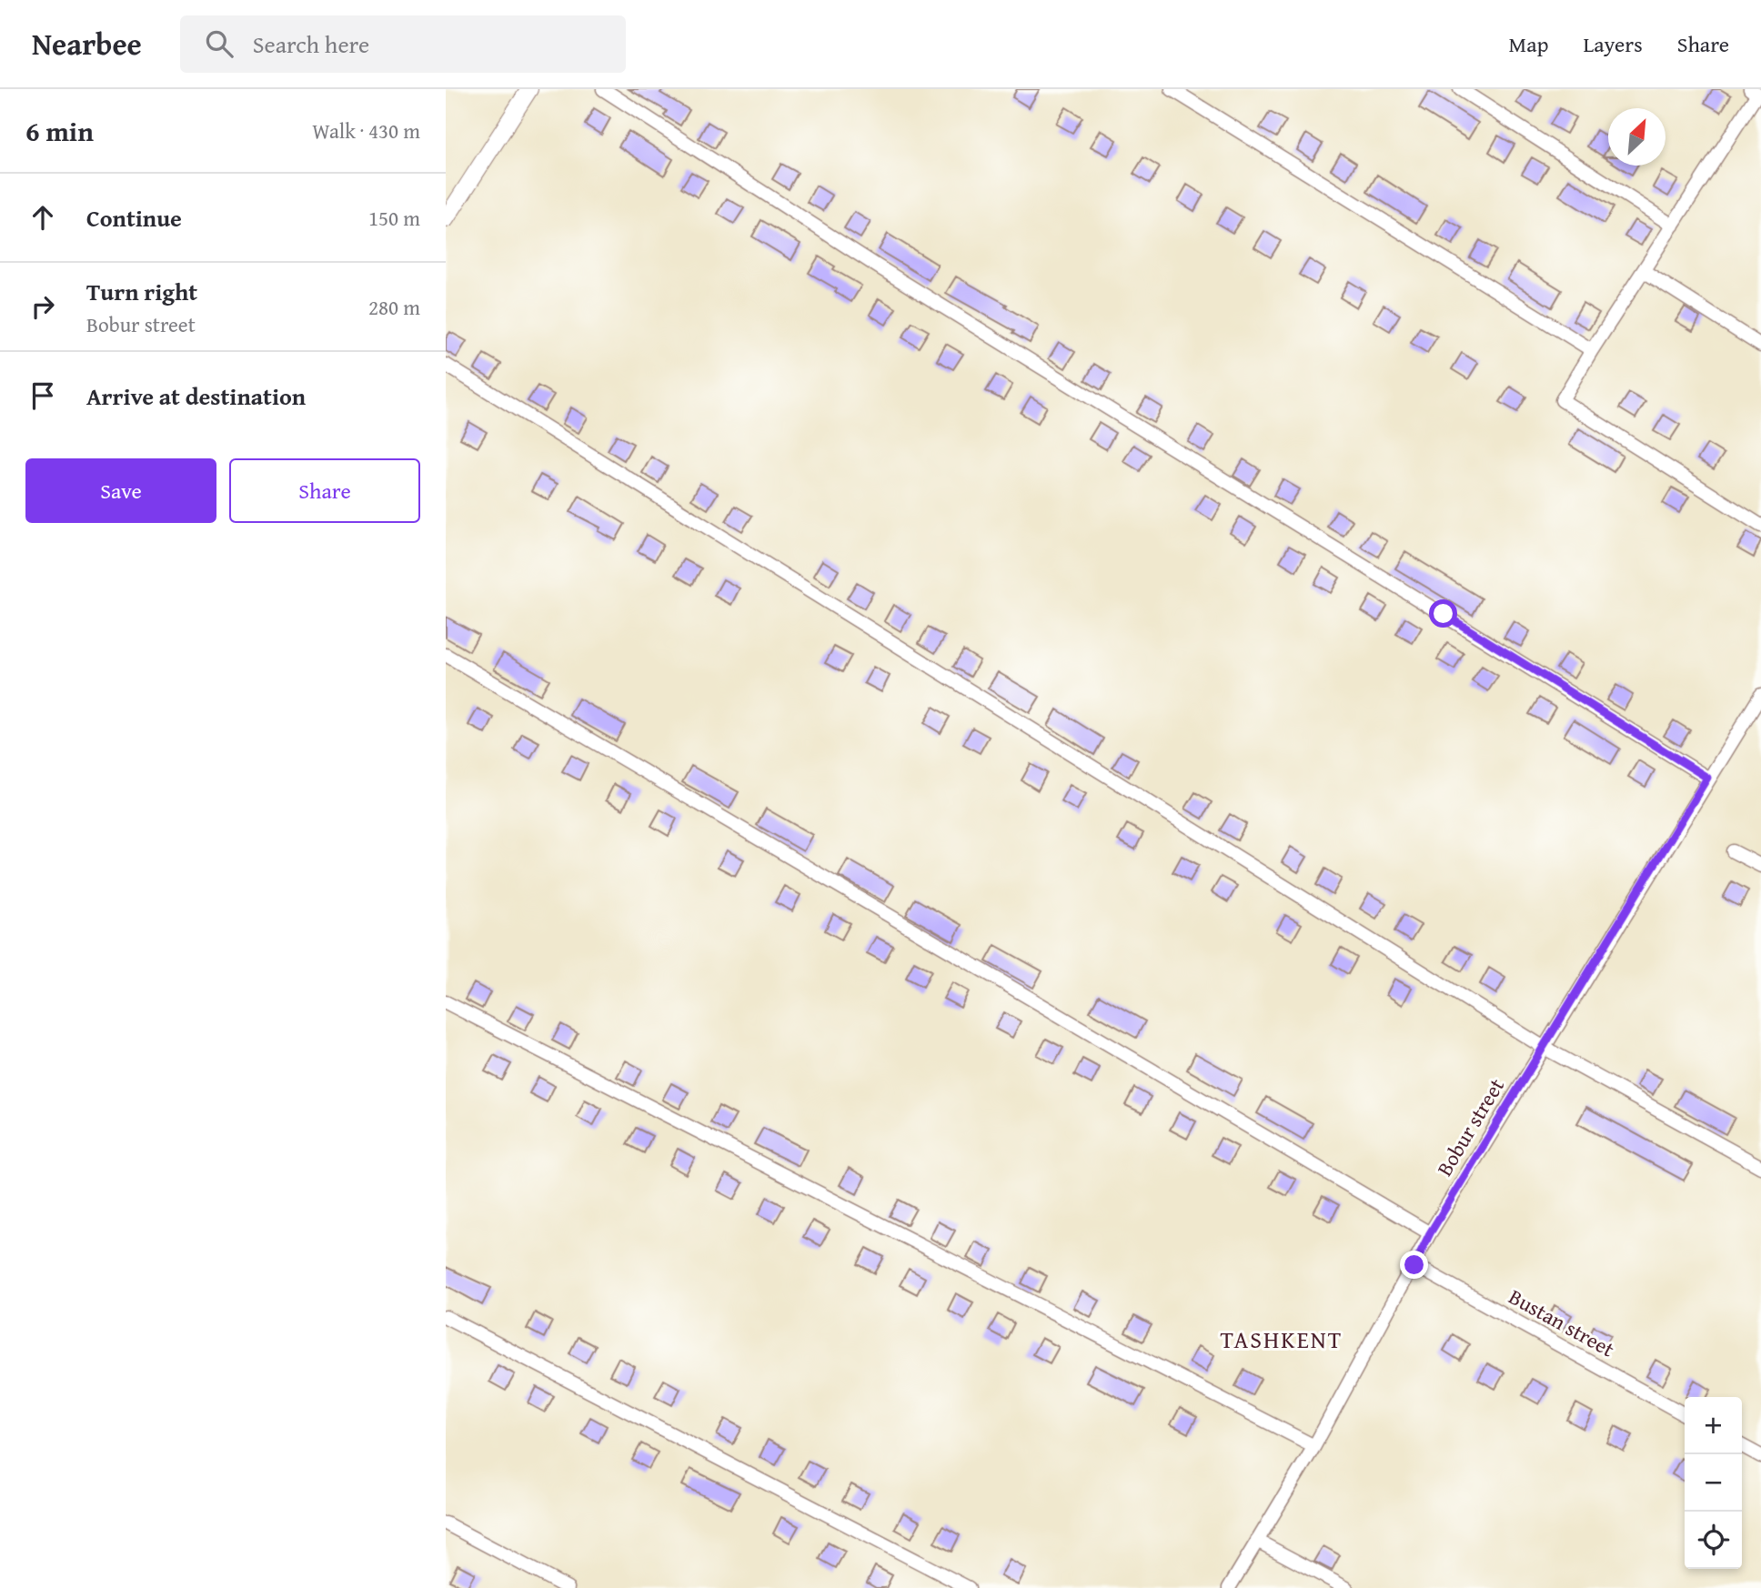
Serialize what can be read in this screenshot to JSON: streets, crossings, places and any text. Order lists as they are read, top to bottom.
{
  "streets": {
    "street": ["Bobur street", "Bustаn street"]
  },
  "crossings": [
    ["Bobur street", "Bustаn street"]
  ],
  "districts": ["TASHKENT"],
  "north": "top right",
  "page": {
    "header": "Nearbee",
    "search": "Search here",
    "nav": ["Map", "Layers", "Share"],
    "heading": ["6 min", "Walk · 430 m"],
    "list": [
      ["Continue", "150 m"],
      ["Turn right", "Bobur street", "280 m"],
      "Arrive at destination"
    ],
    "buttons": ["Save", "Share"],
    "map_buttons": ["+", "−"]
  }
}
